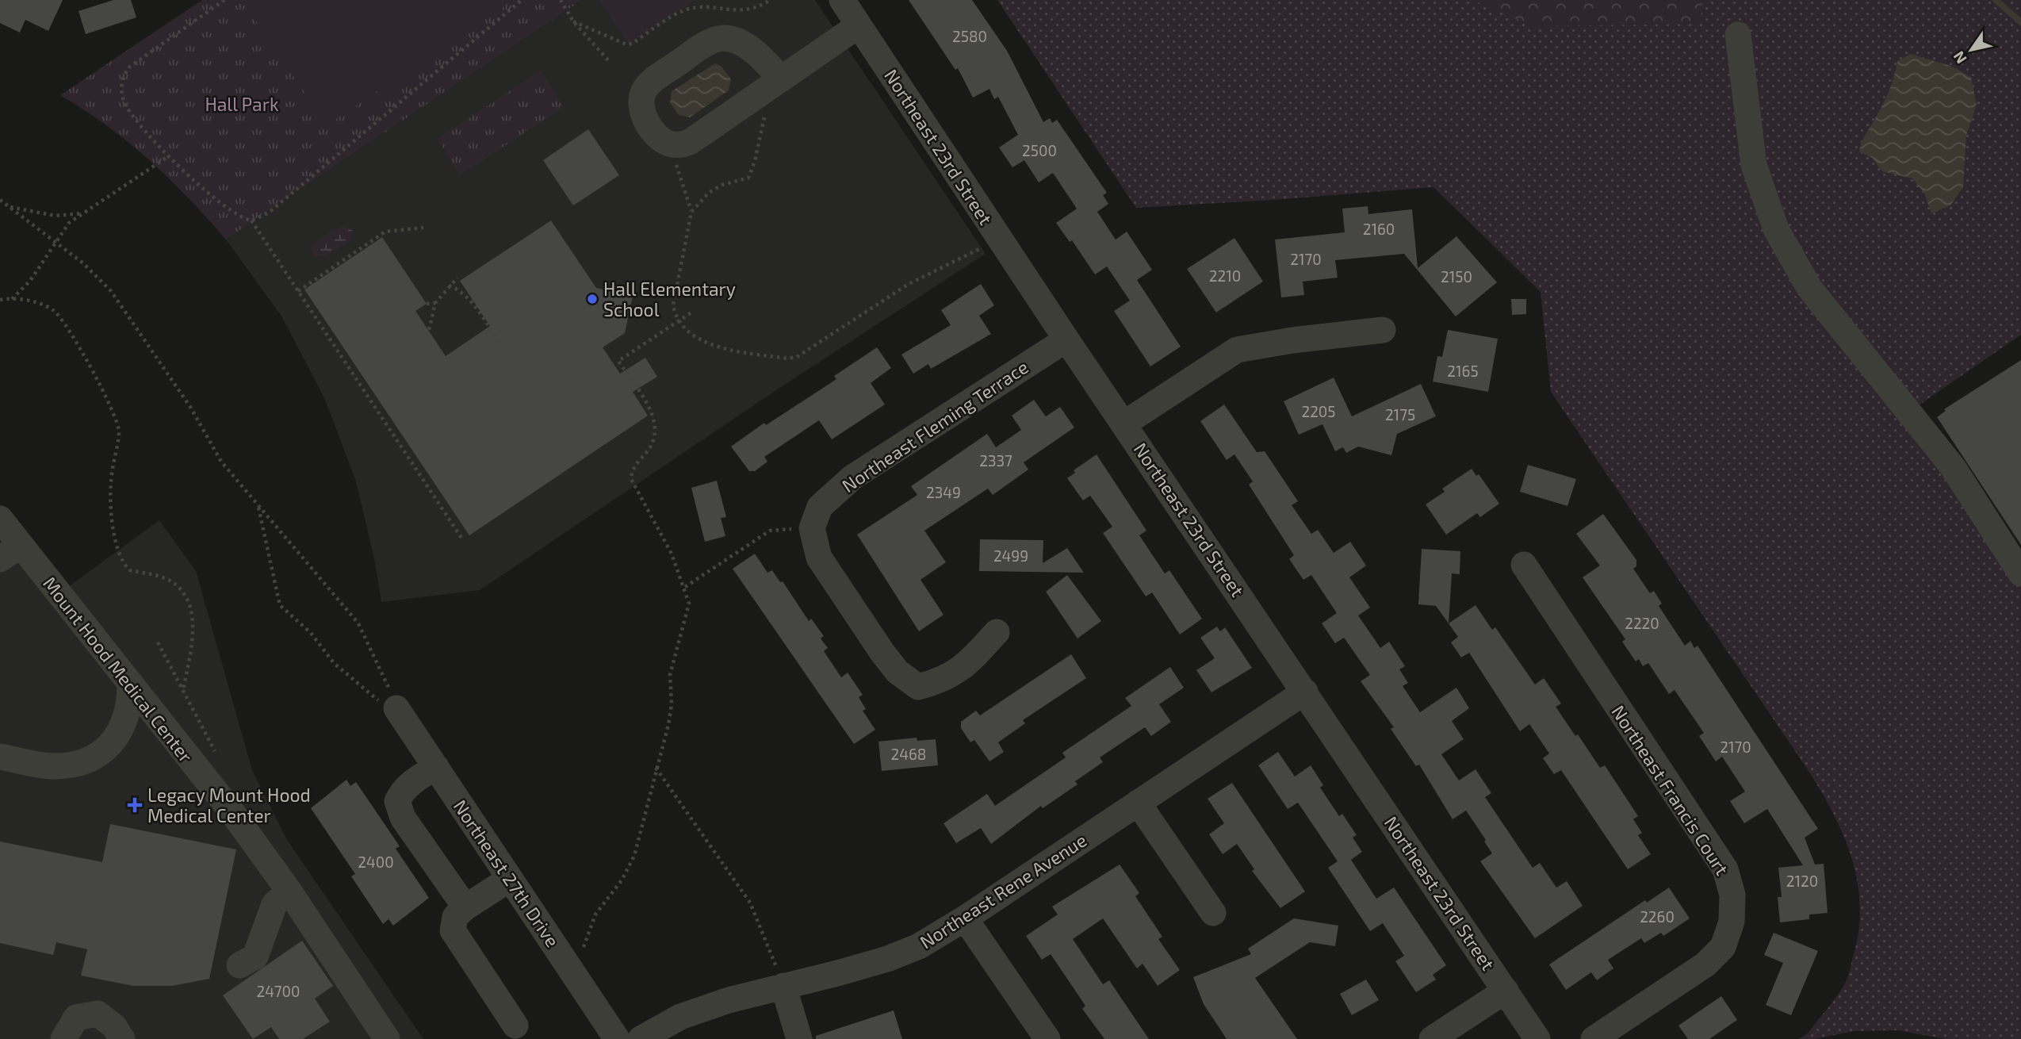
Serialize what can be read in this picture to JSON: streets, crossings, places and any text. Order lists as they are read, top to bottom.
{
  "streets": {
    "street": [
      "Northeast 23rd Street",
      "Northeast Fleming Terrace",
      "Mount Hood Medical Center",
      "Northeast Francis Court",
      "Northeast 27th Drive",
      "Northeast Rene Avenue"
    ]
  },
  "crossings": [
    ["Northeast 23rd Street", "Northeast Fleming Terrace"],
    ["Northeast 23rd Street", "Northeast Rene Avenue"]
  ],
  "parks": ["Hall Park"],
  "places": {
    "other": ["Hall Elementary School"],
    "health": ["Legacy Mount Hood Medical Center"]
  },
  "house_numbers": [
    "2580",
    "2500",
    "2160",
    "2170",
    "2210",
    "2150",
    "2165",
    "2205",
    "2175",
    "2337",
    "2349",
    "2499",
    "2220",
    "2170",
    "2468",
    "2400",
    "2120",
    "2260",
    "24700"
  ],
  "north": "bottom left"
}
